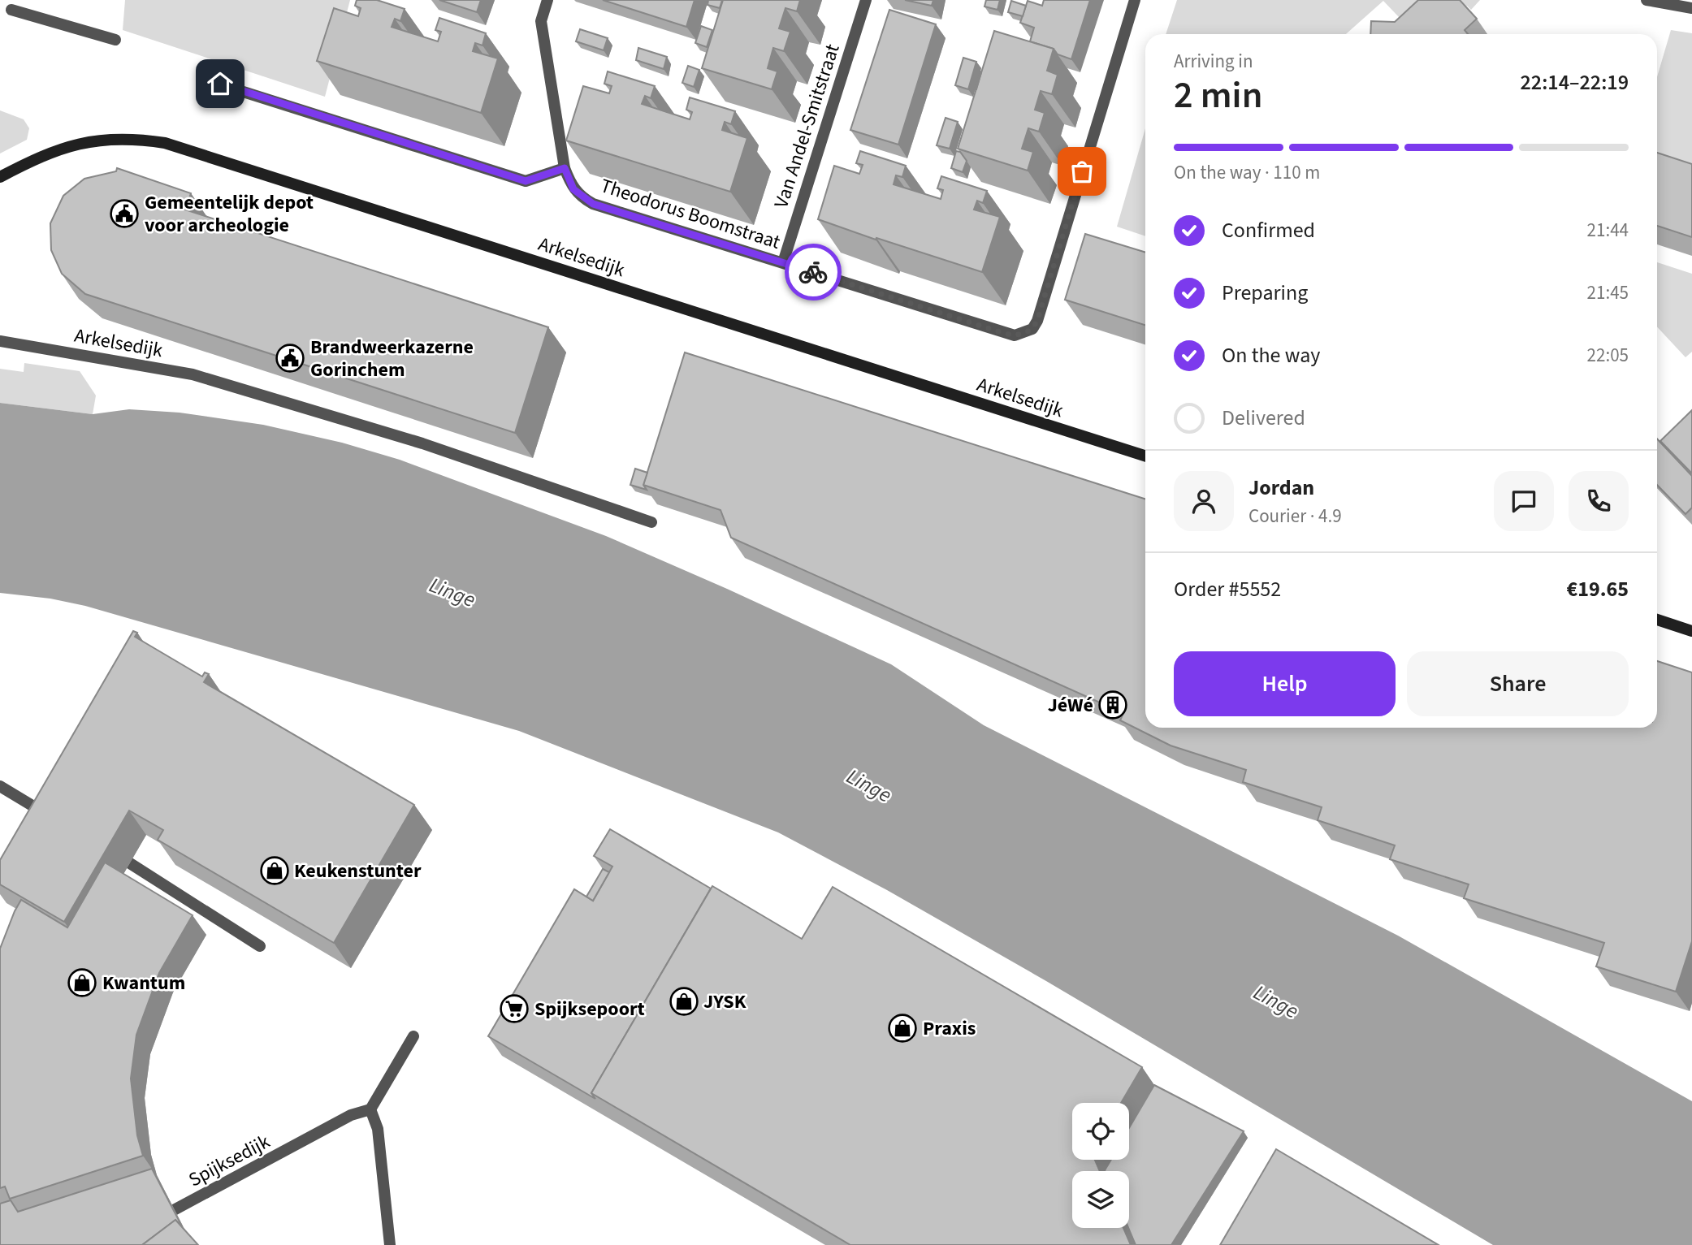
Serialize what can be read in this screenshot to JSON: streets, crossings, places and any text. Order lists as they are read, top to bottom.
{
  "streets": {
    "main road": ["Arkelsedijk"],
    "street": ["Van Andel-Smitstraat", "Theodorus Boomstraat", "Spijksedijk"]
  },
  "crossings": [
    ["Van Andel-Smitstraat", "Theodorus Boomstraat"]
  ],
  "water": ["Linge"],
  "places": {
    "public building": ["Gemeentelijk depot voor archeologie", "Brandweerkazerne Gorinchem"],
    "building": ["JéWé"],
    "shop": [
      "Keukenstunter",
      "Kwantum",
      "JYSK",
      "Praxis"
    ],
    "supermarket": ["Spijksepoort"]
  },
  "page": {
    "heading": ["2 min", "Arriving in", "22:14–22:19"],
    "panel": [
      "Jordan",
      "Courier · 4.9",
      "Order #5552",
      "€19.65"
    ],
    "bar": "On the way · 110 m",
    "list": [
      ["Confirmed", "21:44"],
      ["Preparing", "21:45"],
      ["On the way", "22:05"],
      "Delivered"
    ],
    "buttons": ["Help", "Share"]
  }
}
